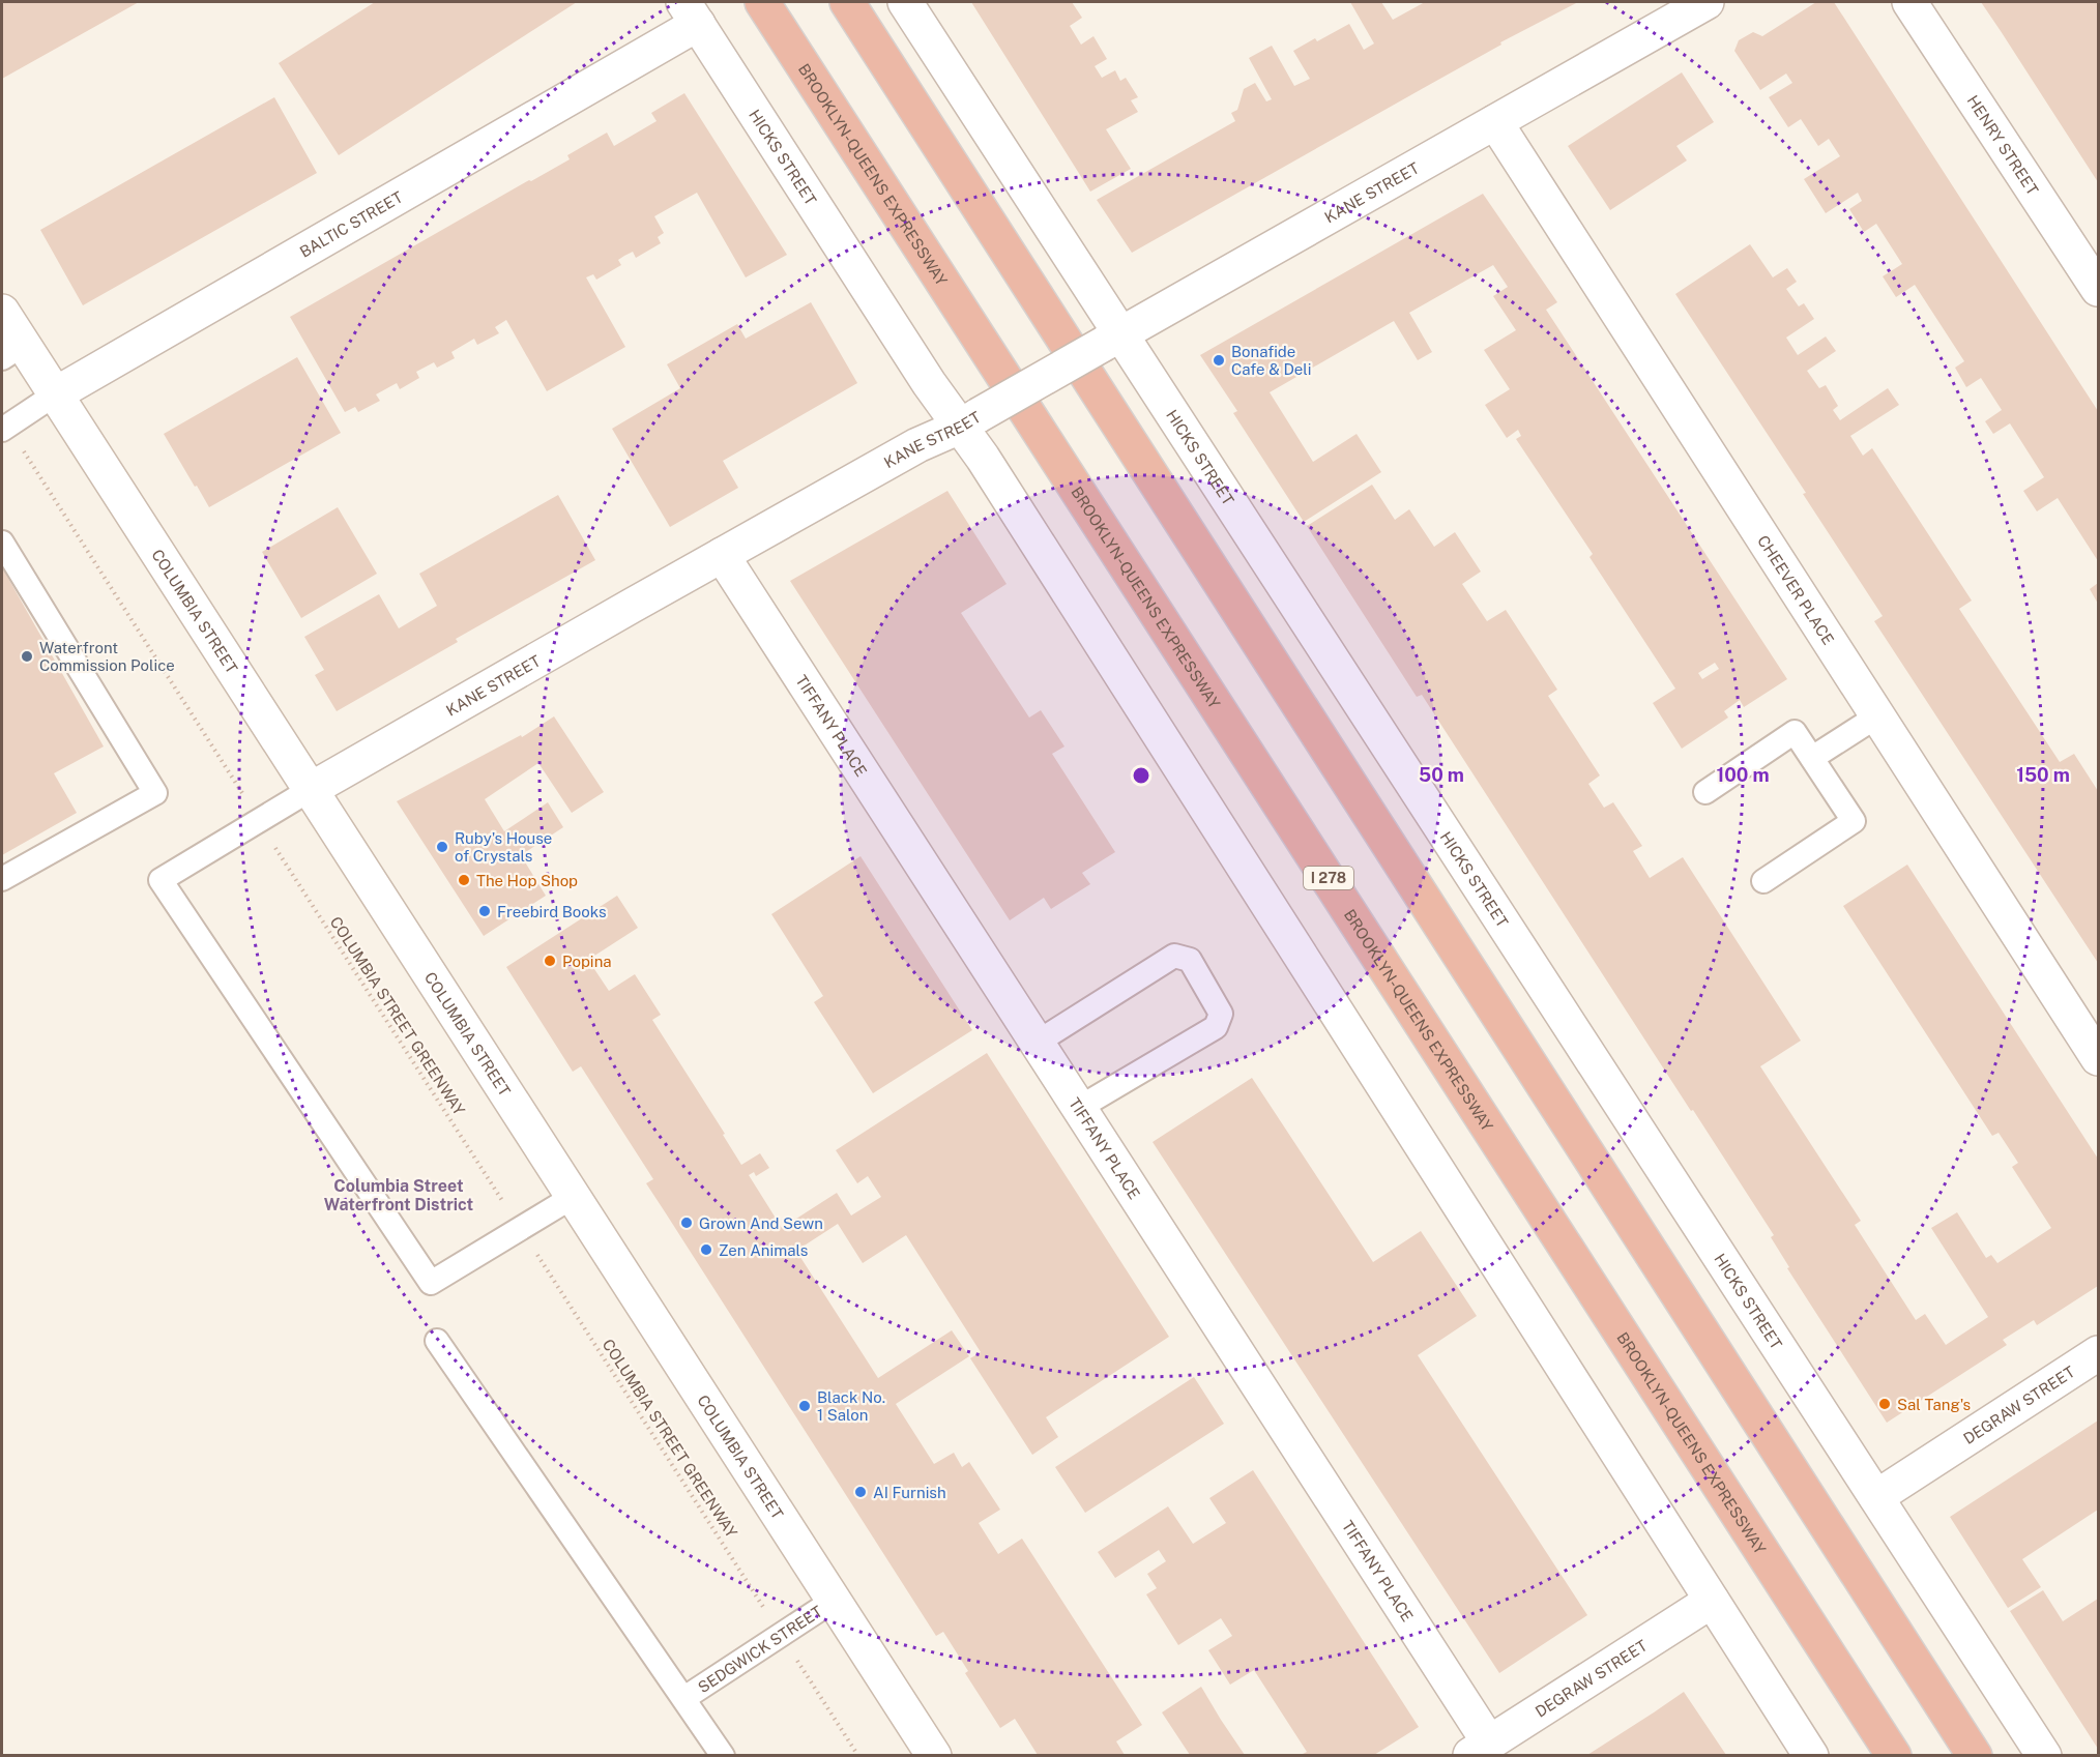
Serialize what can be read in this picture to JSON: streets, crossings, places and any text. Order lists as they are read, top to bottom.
{
  "streets": {
    "highway": ["BROOKLYN-QUEENS EXPRESSWAY", "I 278"],
    "street": [
      "HENRY STREET",
      "HICKS STREET",
      "KANE STREET",
      "BALTIC STREET",
      "CHEEVER PLACE",
      "COLUMBIA STREET",
      "TIFFANY PLACE",
      "DEGRAW STREET"
    ],
    "lane": ["SEDGWICK STREET"],
    "path": ["COLUMBIA STREET GREENWAY"]
  },
  "crossings": [
    ["HICKS STREET", "KANE STREET"],
    ["HICKS STREET", "BALTIC STREET"],
    ["HICKS STREET", "DEGRAW STREET"],
    ["KANE STREET", "CHEEVER PLACE"],
    ["KANE STREET", "COLUMBIA STREET"],
    ["KANE STREET", "TIFFANY PLACE"],
    ["BALTIC STREET", "COLUMBIA STREET"],
    ["COLUMBIA STREET", "SEDGWICK STREET"],
    ["TIFFANY PLACE", "DEGRAW STREET"]
  ],
  "districts": ["Columbia Street Waterfront District"],
  "places": [
    "Bonafide Cafe & Deli",
    "Waterfront Commission Police",
    "Ruby's House of Crystals",
    "The Hop Shop",
    "Freebird Books",
    "Popina",
    "Grown And Sewn",
    "Zen Animals",
    "Sal Tang's",
    "Black No. 1 Salon",
    "AI Furnish"
  ],
  "rings": ["50 m", "100 m", "150 m"]
}
